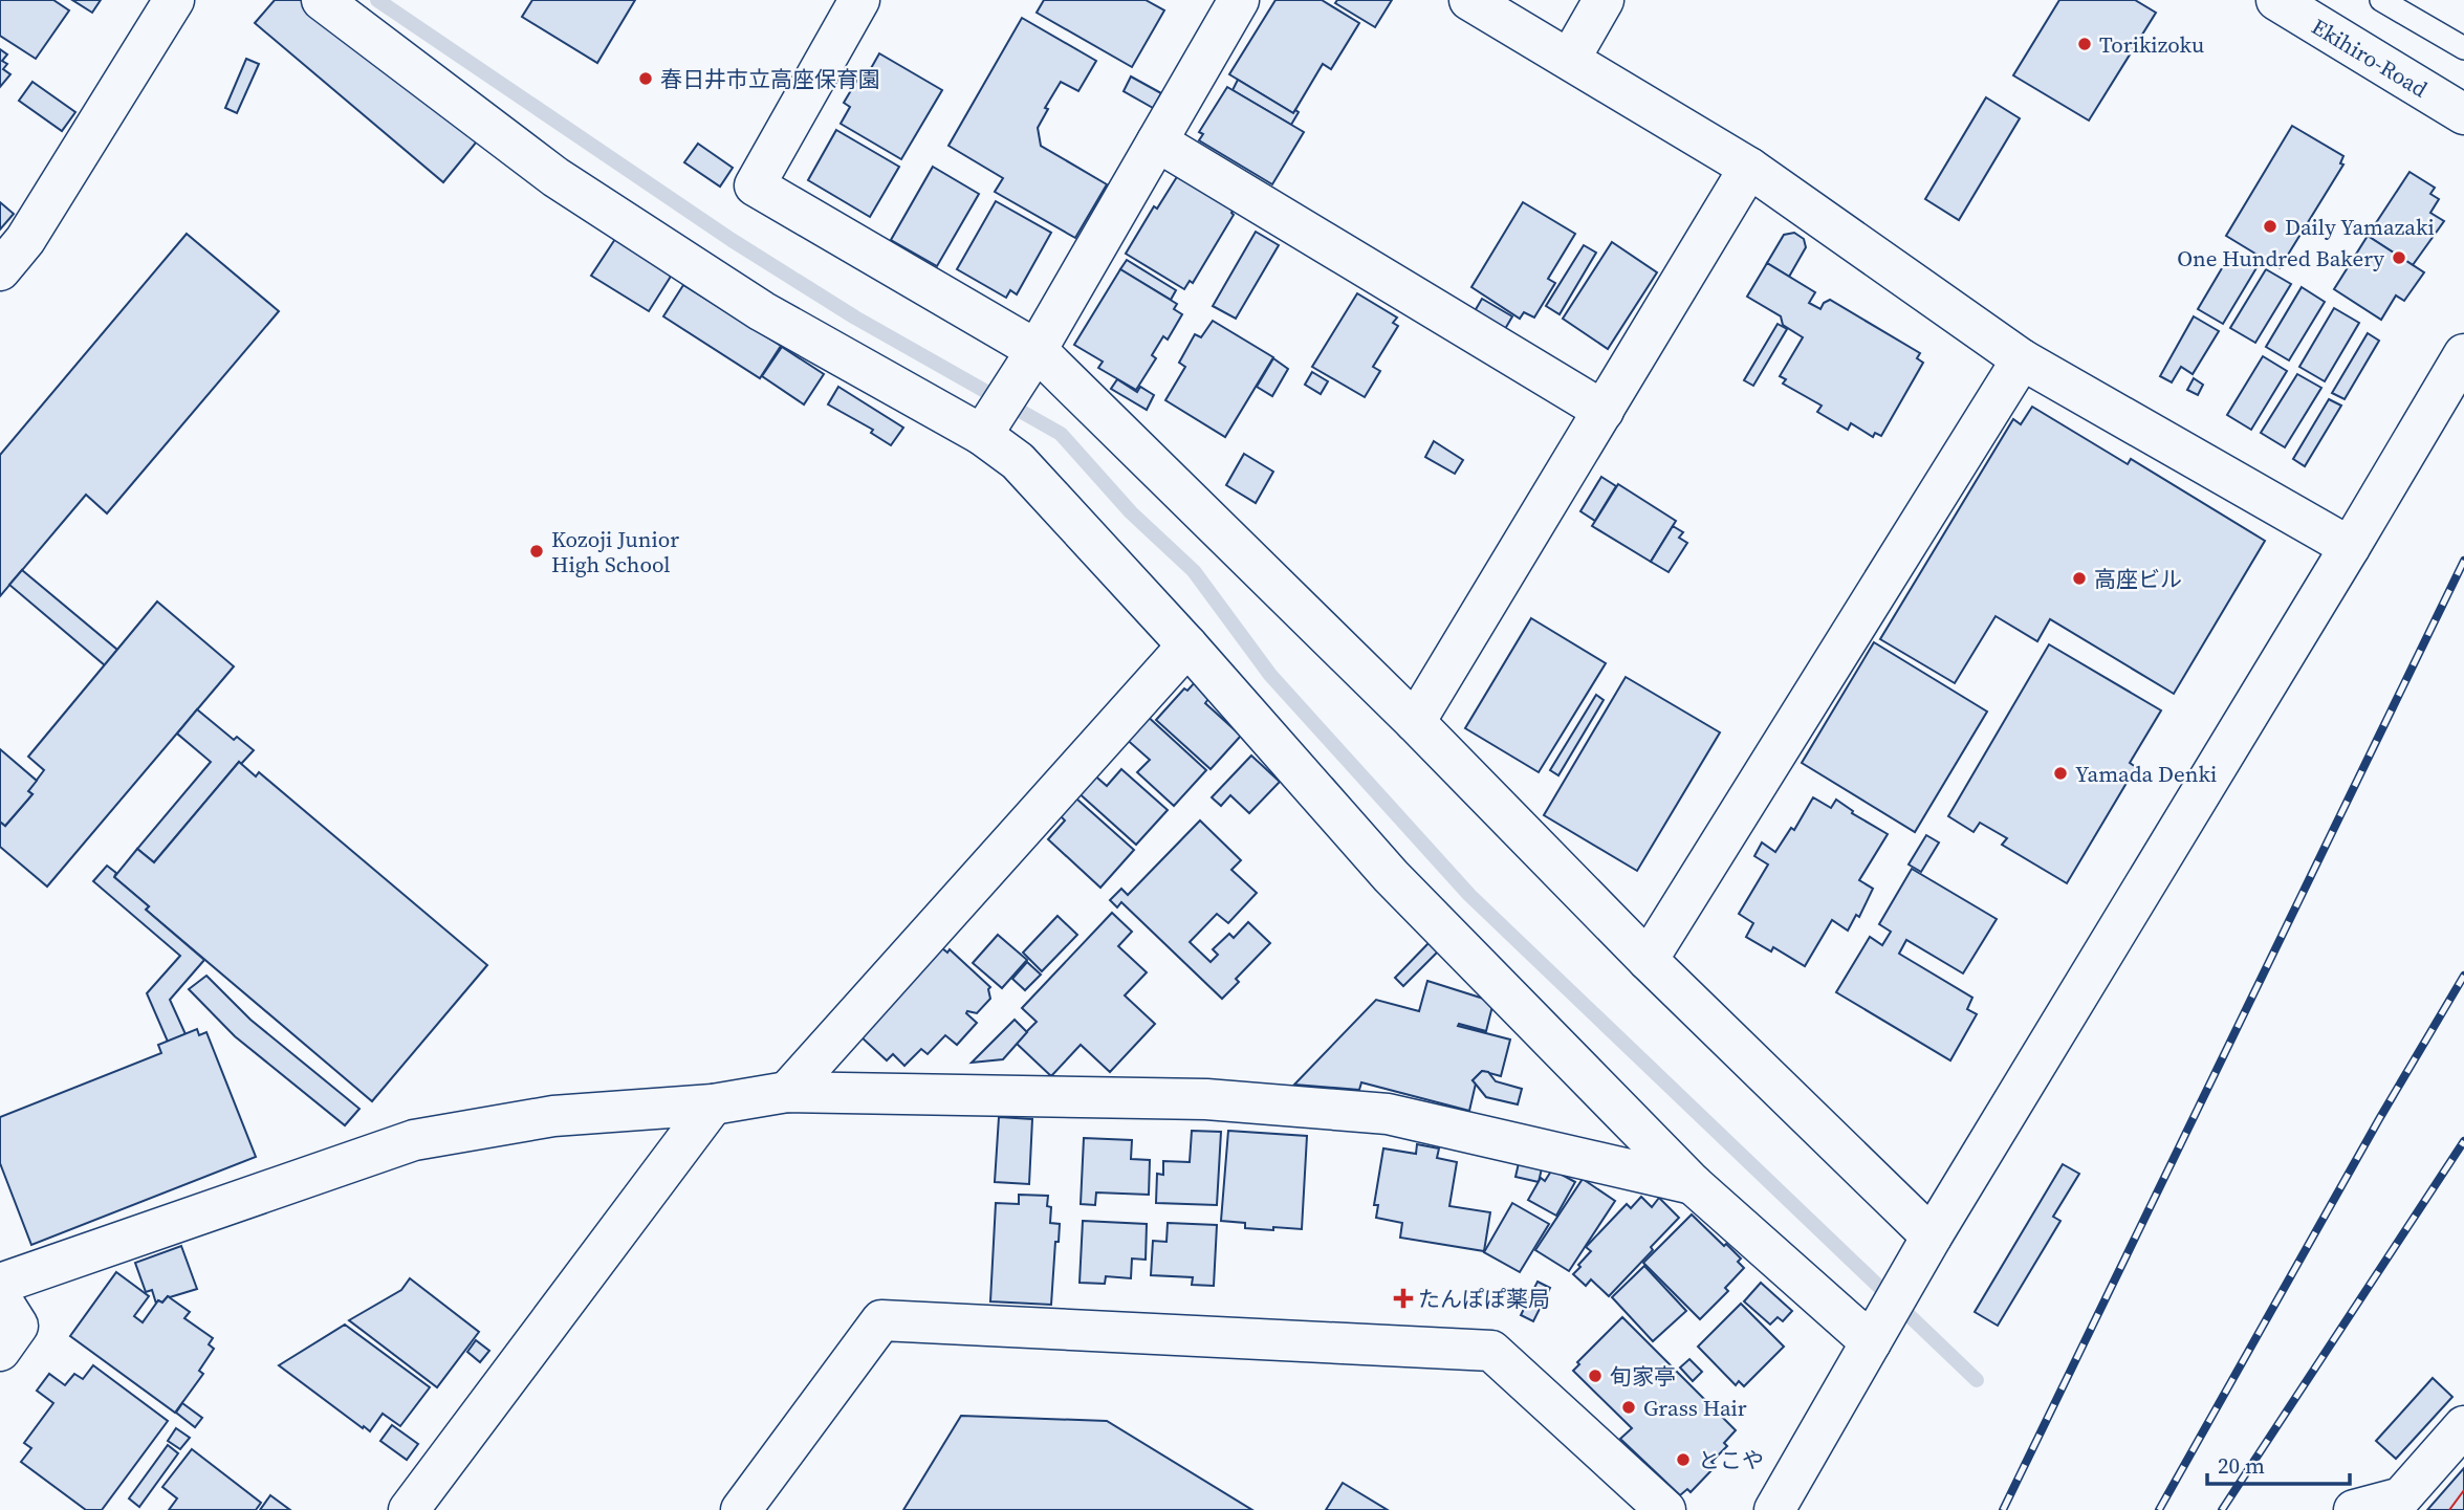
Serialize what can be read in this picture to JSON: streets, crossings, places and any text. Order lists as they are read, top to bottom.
{
  "streets": {
    "street": ["Ekihiro-Road"]
  },
  "places": {
    "other": [
      "Torikizoku",
      "春日井市立高座保育園",
      "Daily Yamazaki",
      "One Hundred Bakery",
      "Kozoji Junior High School",
      "高座ビル",
      "Yamada Denki",
      "旬家亭",
      "Grass Hair",
      "とこや"
    ],
    "health": ["たんぽぽ薬局"]
  },
  "scale_bar": "20 m"
}
